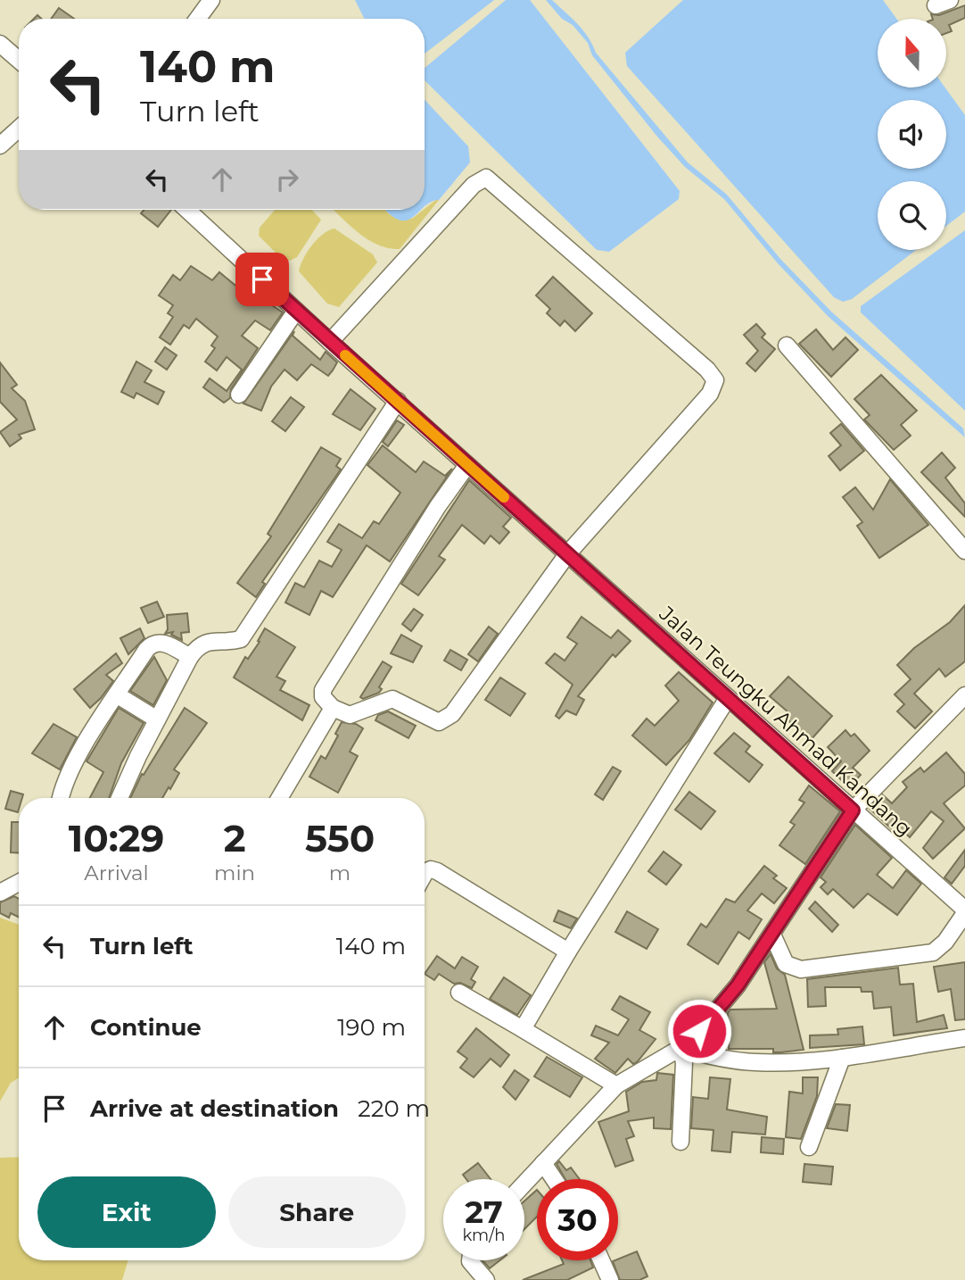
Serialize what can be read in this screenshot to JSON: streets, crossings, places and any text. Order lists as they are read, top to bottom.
{
  "streets": {
    "street": ["Jalan Teungku Ahmad Kandang"]
  },
  "north": "top",
  "page": {
    "turn": ["140 m", "Turn left"],
    "eta": [
      "10:29",
      "Arrival",
      "2",
      "min",
      "550",
      "m"
    ],
    "list": [
      {
        "name": "Turn left",
        "value": "140 m"
      },
      {
        "name": "Continue",
        "value": "190 m"
      },
      {
        "name": "Arrive at destination",
        "value": "220 m"
      }
    ],
    "buttons": ["Exit", "Share"],
    "speed": "27 km/h",
    "limit": "30"
  }
}
